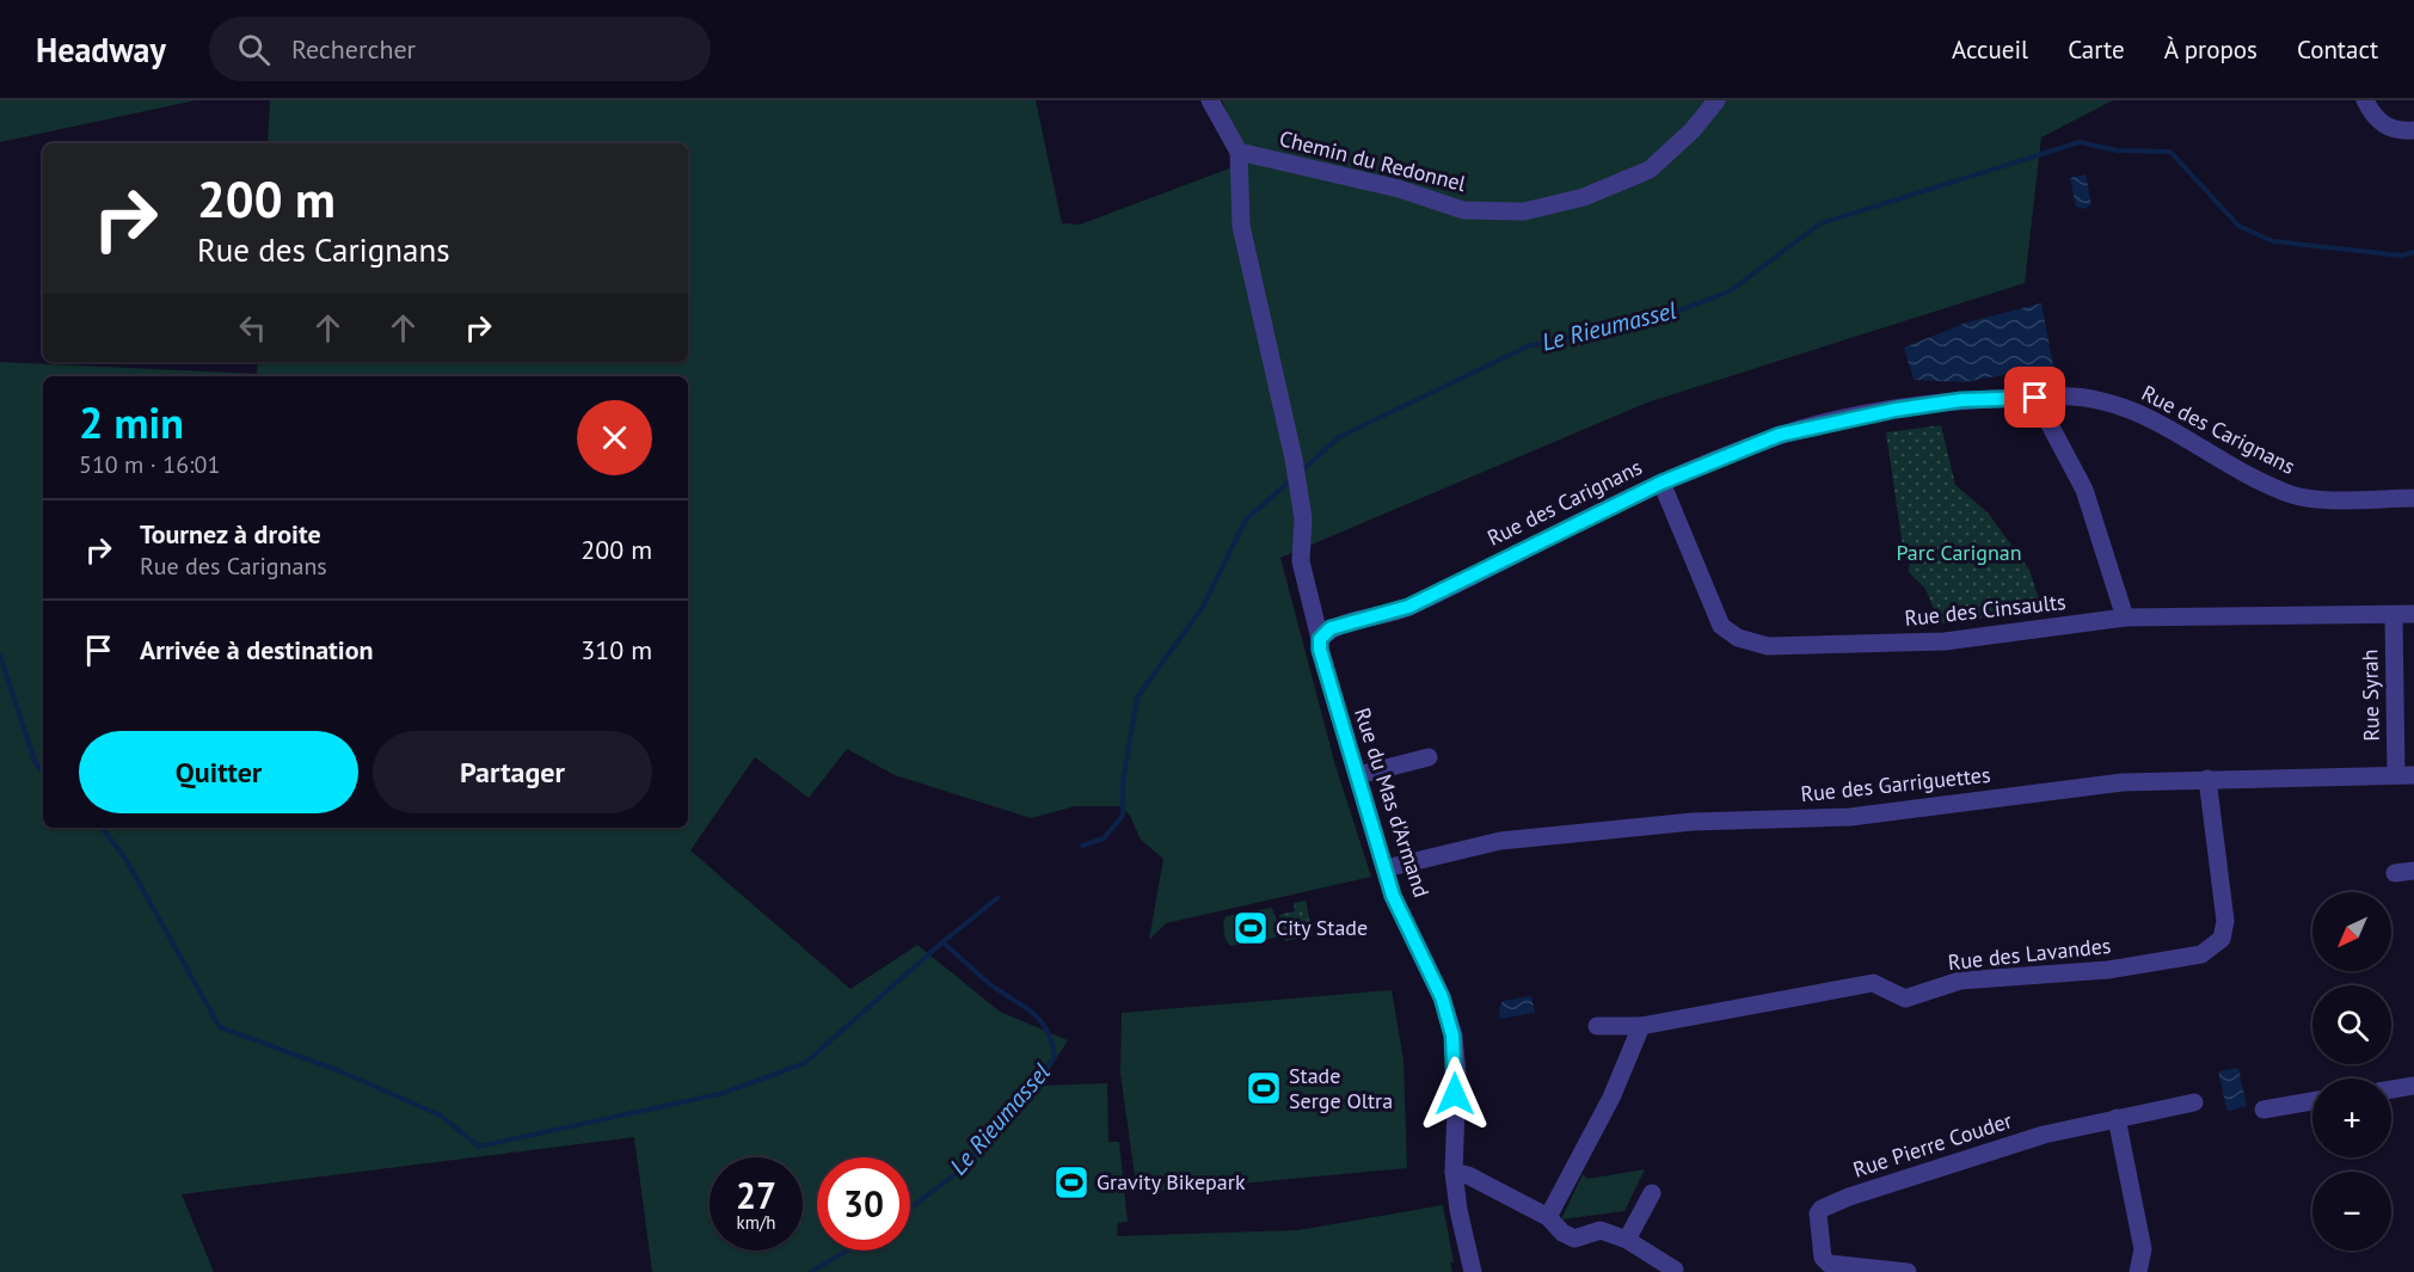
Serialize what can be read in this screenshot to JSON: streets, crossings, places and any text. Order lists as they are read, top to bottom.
{
  "streets": {
    "street": [
      "Chemin du Redonnel",
      "Rue des Carignans",
      "Rue des Cinsaults",
      "Rue Syrah",
      "Rue des Garriguettes",
      "Rue du Mas d'Armand",
      "Rue des Lavandes",
      "Rue Pierre Couder"
    ]
  },
  "crossings": [
    ["Rue des Carignans", "Rue des Cinsaults"],
    ["Rue des Carignans", "Rue du Mas d'Armand"],
    ["Rue des Cinsaults", "Rue Syrah"],
    ["Rue Syrah", "Rue des Garriguettes"],
    ["Rue des Garriguettes", "Rue du Mas d'Armand"],
    ["Rue des Garriguettes", "Rue des Lavandes"]
  ],
  "water": ["Le Rieumassel"],
  "parks": ["Parc Carignan"],
  "places": {
    "sports": ["City Stade", "Stade Serge Oltra", "Gravity Bikepark"]
  },
  "north": "bottom left",
  "page": {
    "header": "Headway",
    "search": "Rechercher",
    "nav": [
      "Accueil",
      "Carte",
      "À propos",
      "Contact"
    ],
    "turn": ["200 m", "Rue des Carignans"],
    "heading": ["2 min", "510 m · 16:01"],
    "list": [
      {
        "name": "Tournez à droite",
        "note": "Rue des Carignans",
        "value": "200 m"
      },
      {
        "name": "Arrivée à destination",
        "value": "310 m"
      }
    ],
    "buttons": ["Quitter", "Partager"],
    "map_buttons": ["+", "−"],
    "speed": "27 km/h",
    "limit": "30"
  }
}
